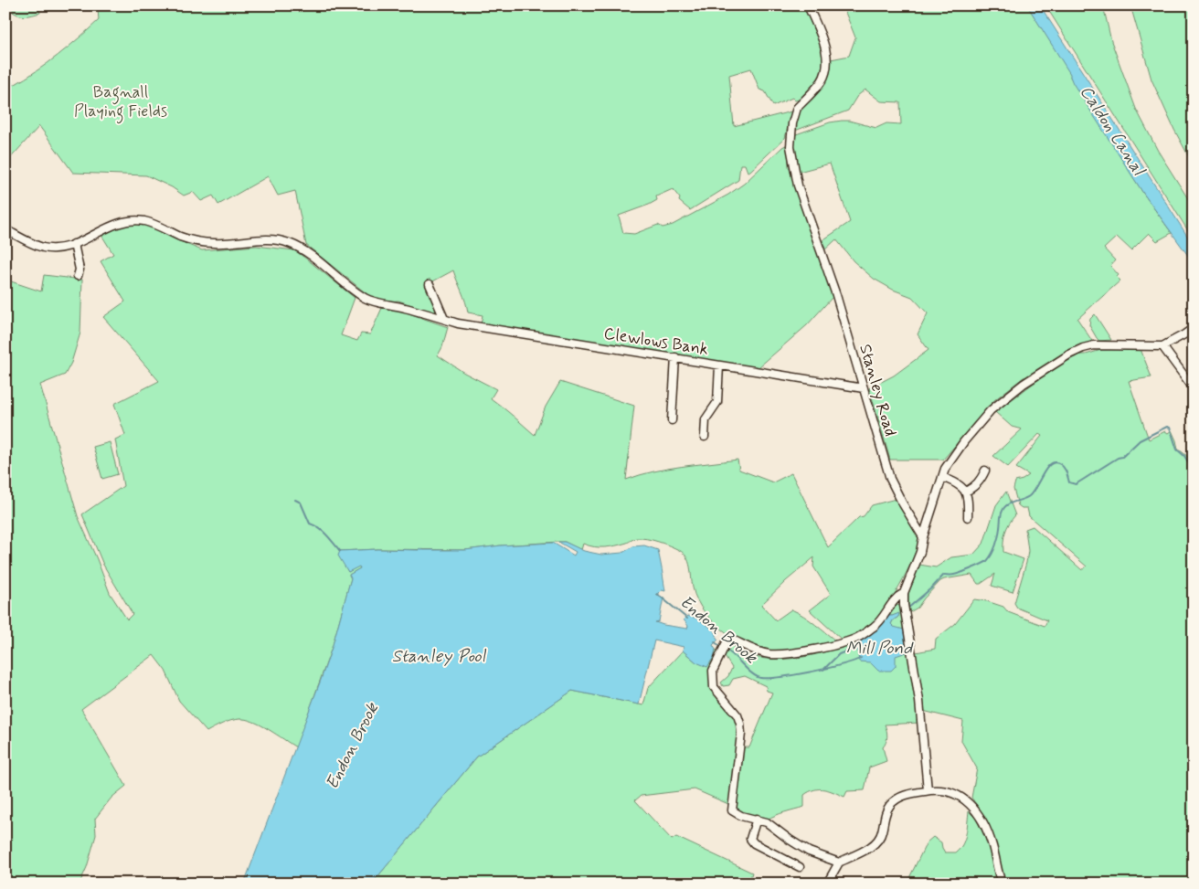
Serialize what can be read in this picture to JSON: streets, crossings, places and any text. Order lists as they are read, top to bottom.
{
  "streets": {
    "street": ["Clewlows Bank", "Stanley Road"]
  },
  "crossings": [
    ["Clewlows Bank", "Stanley Road"]
  ],
  "water": [
    "Caldon Canal",
    "Endon Brook",
    "Mill Pond",
    "Stanley Pool"
  ],
  "parks": ["Bagnall Playing Fields"]
}
